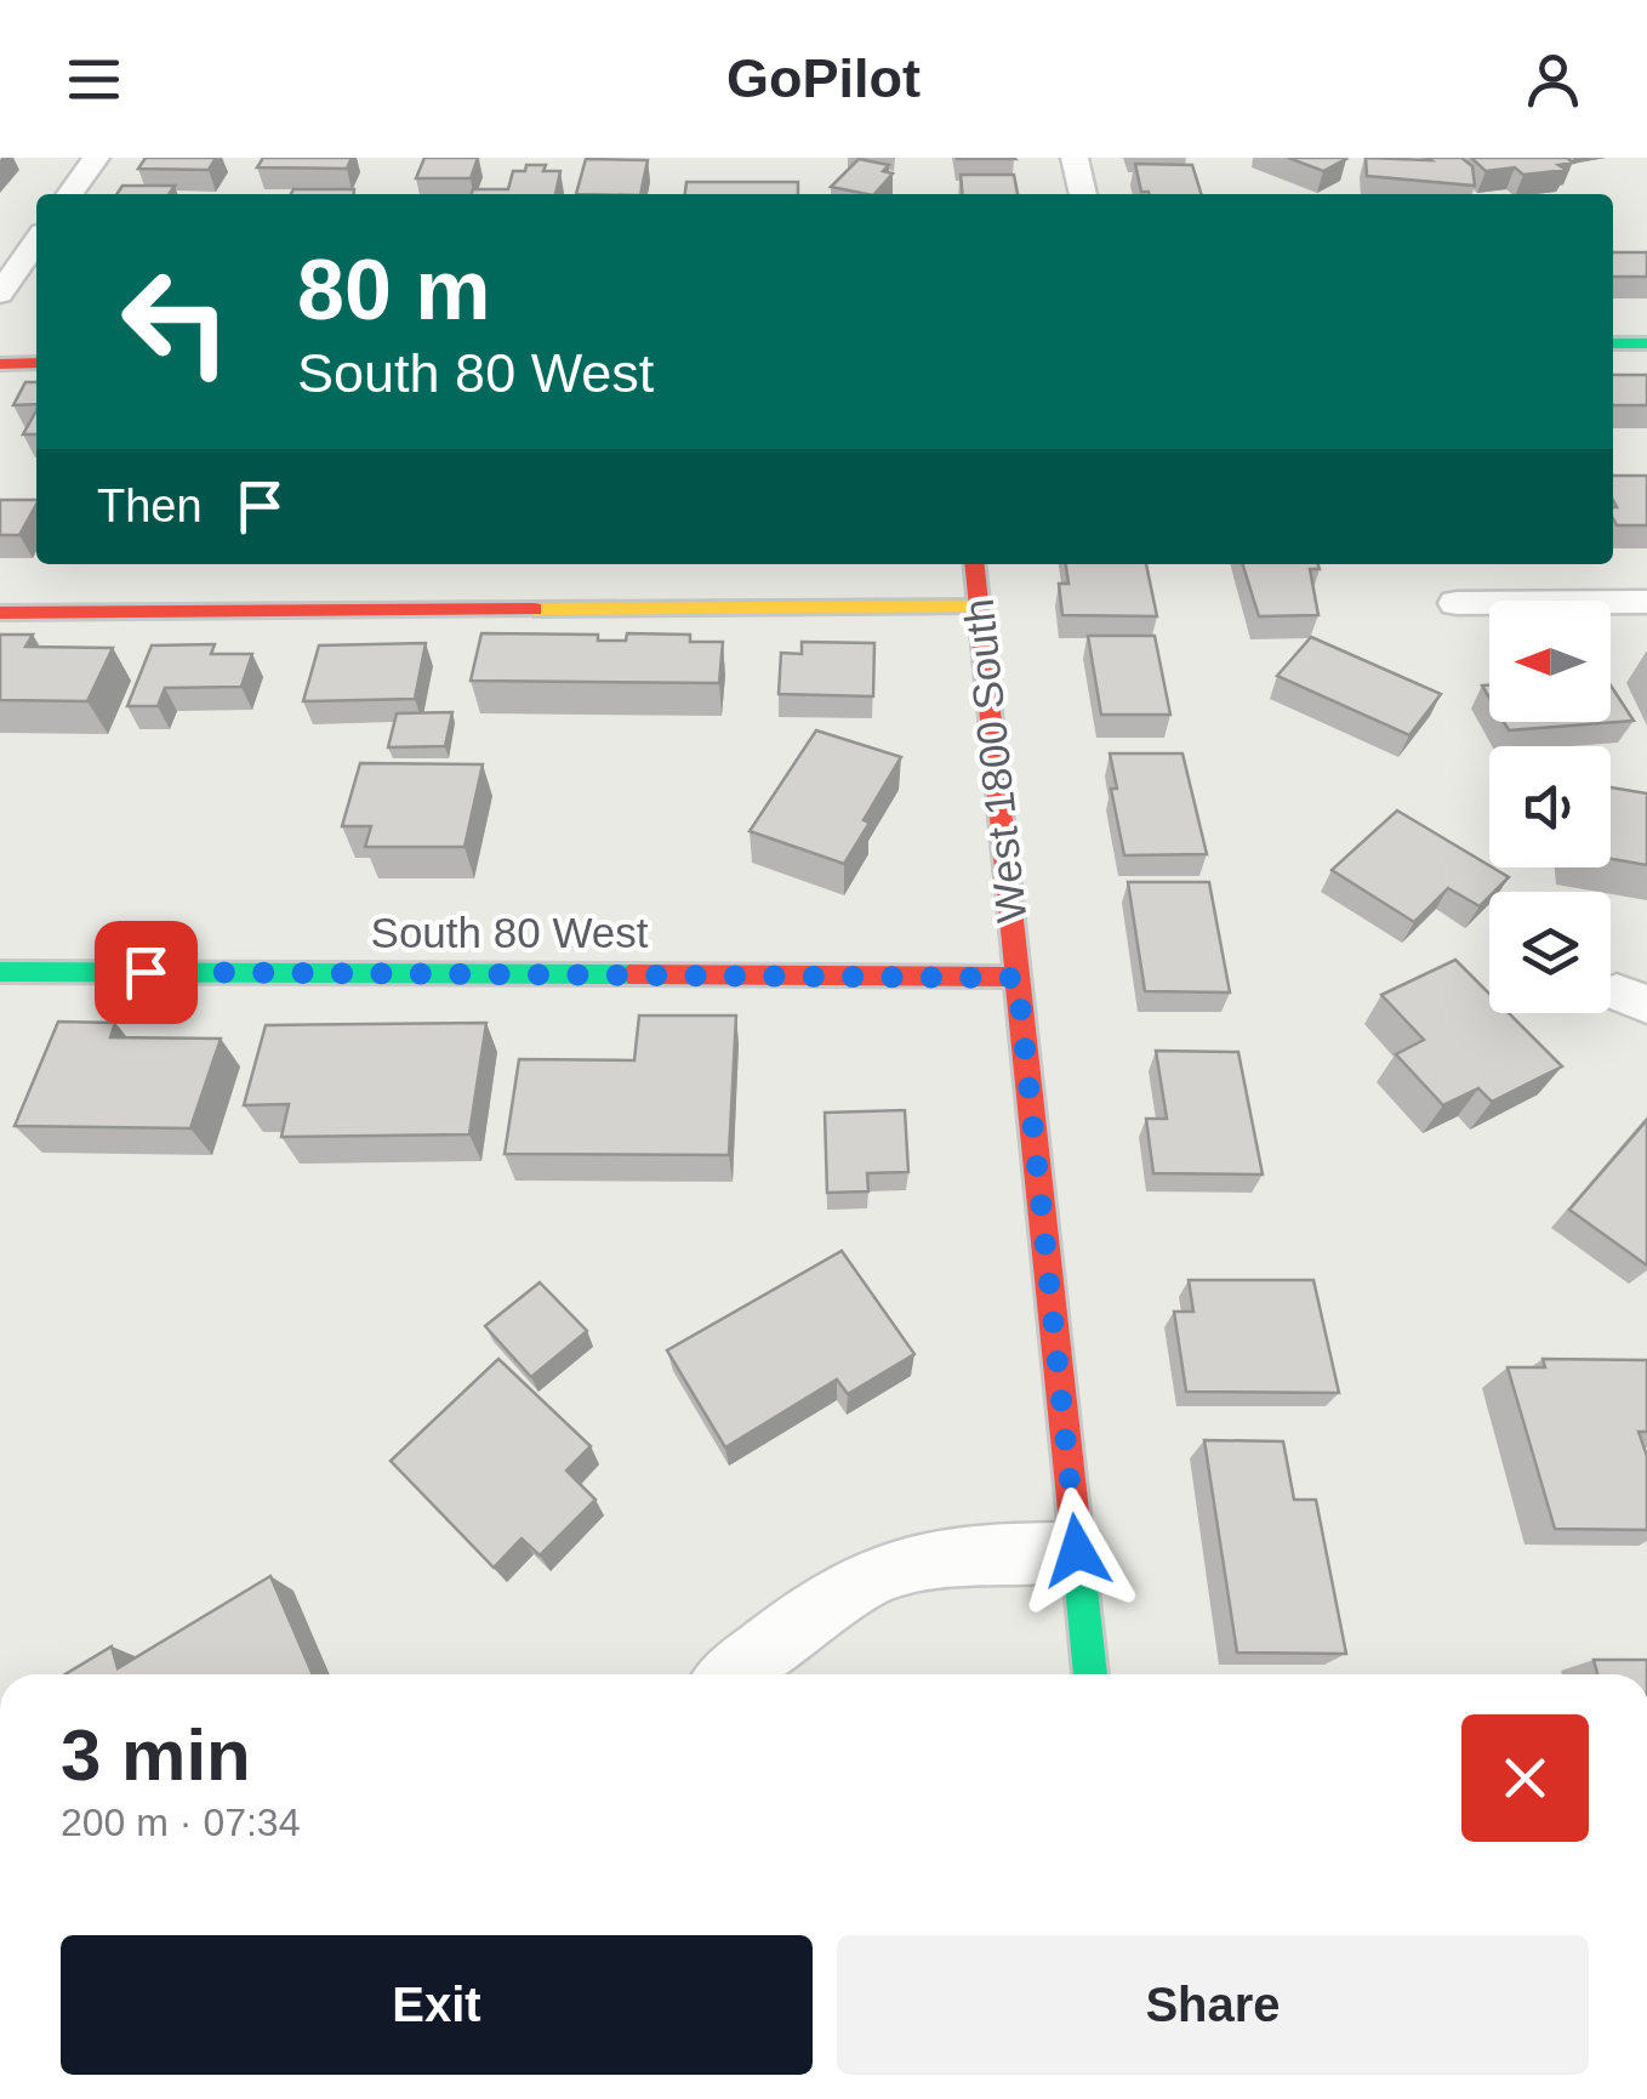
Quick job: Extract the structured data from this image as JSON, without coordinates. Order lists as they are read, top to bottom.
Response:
{
  "streets": {
    "street": ["West 1800 South", "South 80 West"]
  },
  "crossings": [
    ["West 1800 South", "South 80 West"]
  ],
  "north": "left",
  "page": {
    "header": "GoPilot",
    "turn": ["80 m", "South 80 West"],
    "then": "Then",
    "heading": ["3 min", "200 m · 07:34"],
    "buttons": ["Exit", "Share"]
  }
}
